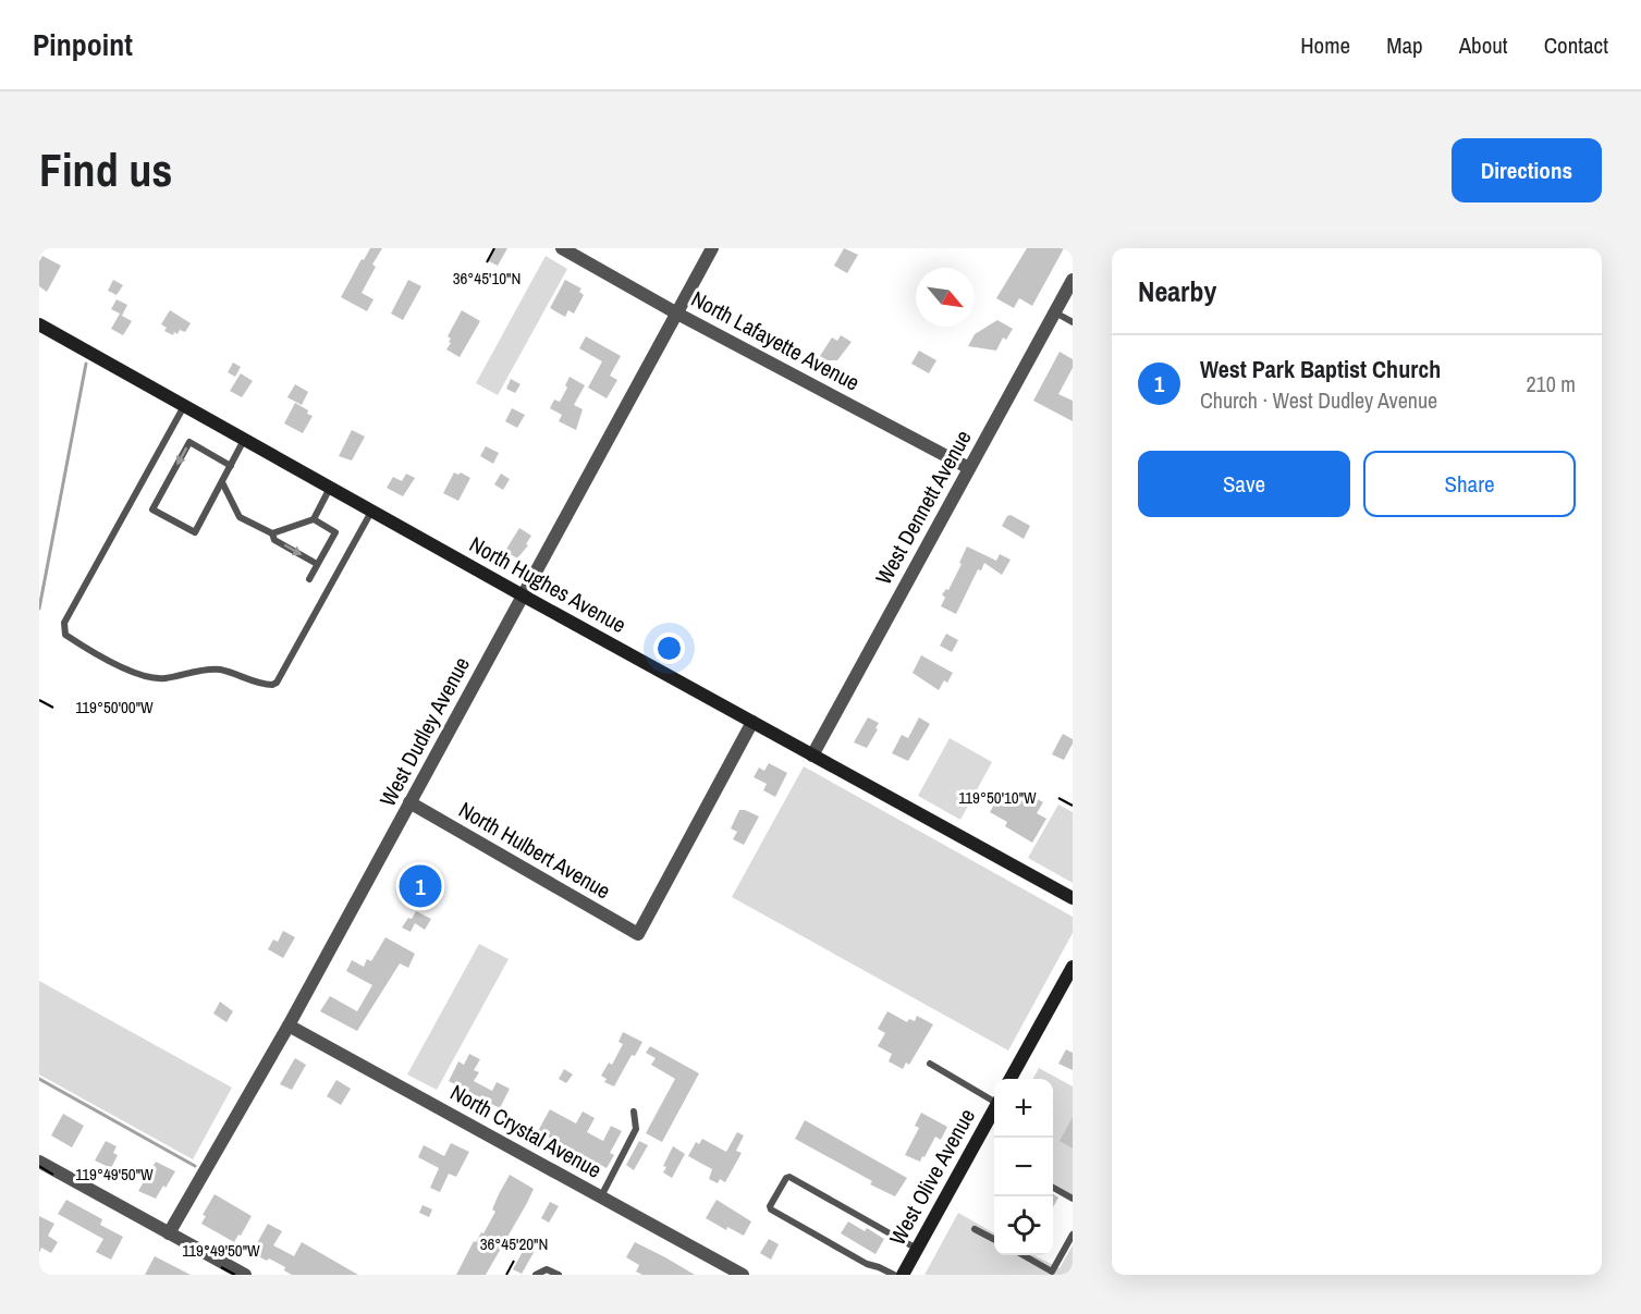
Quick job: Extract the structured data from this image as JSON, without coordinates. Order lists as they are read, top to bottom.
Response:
{
  "streets": {
    "street": [
      "North Lafayette Avenue",
      "West Dennett Avenue",
      "North Hughes Avenue",
      "West Dudley Avenue",
      "North Hulbert Avenue",
      "North Crystal Avenue",
      "West Olive Avenue"
    ]
  },
  "crossings": [
    ["North Lafayette Avenue", "West Dennett Avenue"],
    ["North Lafayette Avenue", "West Dudley Avenue"],
    ["West Dennett Avenue", "North Hughes Avenue"],
    ["North Hughes Avenue", "West Dudley Avenue"],
    ["North Hughes Avenue", "North Hulbert Avenue"],
    ["West Dudley Avenue", "North Hulbert Avenue"],
    ["West Dudley Avenue", "North Crystal Avenue"]
  ],
  "north": "bottom right",
  "page": {
    "header": "Pinpoint",
    "nav": [
      "Home",
      "Map",
      "About",
      "Contact"
    ],
    "buttons": [
      "Directions",
      ["Save", "Share"]
    ],
    "title": "Find us",
    "heading": "Nearby",
    "list": [
      {
        "mark": "1",
        "name": "West Park Baptist Church",
        "note": "Church · West Dudley Avenue",
        "value": "210 m"
      }
    ],
    "pins": "1",
    "map_buttons": ["+", "−"]
  },
  "coordinates": [
    "36°45'10\"N",
    "119°50'00\"W",
    "119°50'10\"W",
    "119°49'50\"W",
    "36°45'20\"N"
  ]
}
